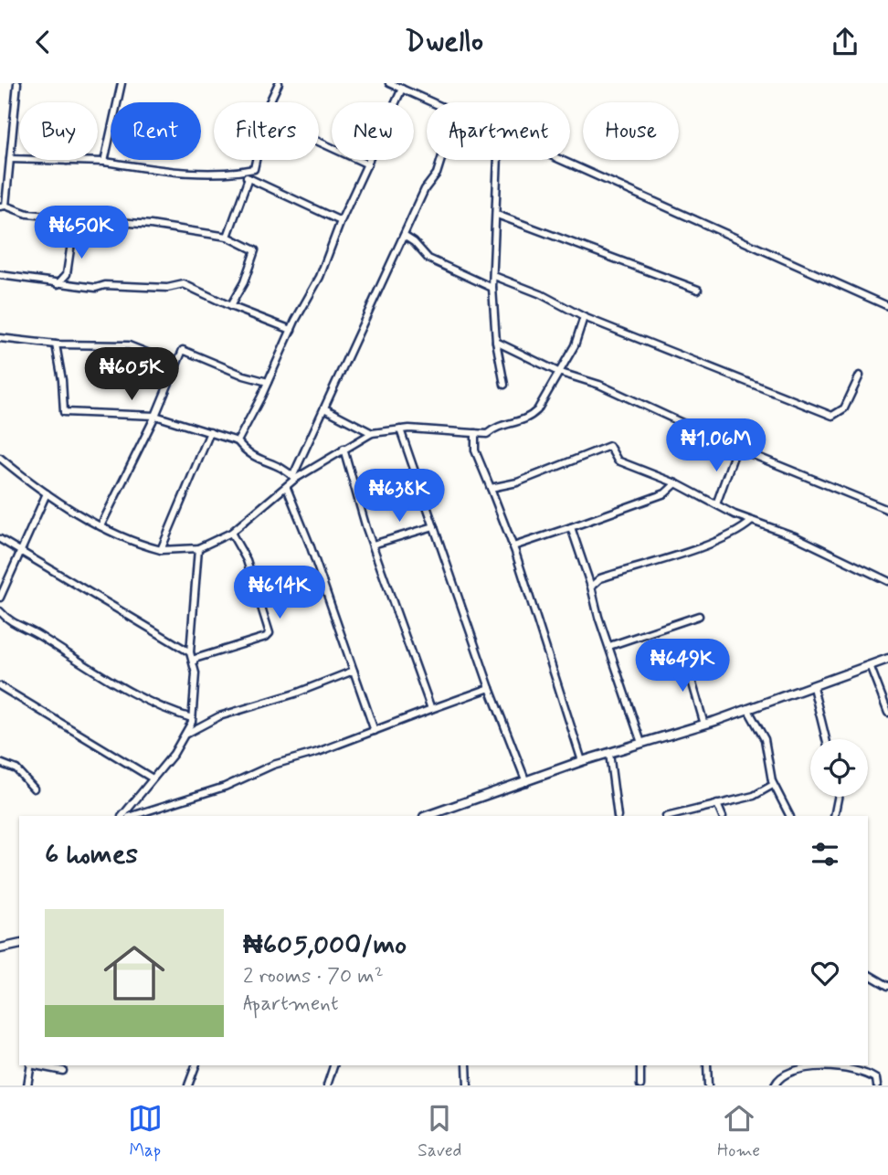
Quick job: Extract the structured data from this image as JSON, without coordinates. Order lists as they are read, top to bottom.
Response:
{
  "page": {
    "header": "Dwello",
    "chip": [
      "Buy",
      "Rent",
      "Filters",
      "New",
      "Apartment",
      "House"
    ],
    "price": [
      "₦650K",
      "₦605K",
      "₦1.06M",
      "₦638K",
      "₦614K",
      "₦649K"
    ],
    "heading": "6 homes",
    "list": [
      {
        "name": "₦605,000/mo",
        "note": "2 rooms · 70 m² · Apartment"
      }
    ],
    "tabs": ["Map", "Saved", "Home"]
  }
}
